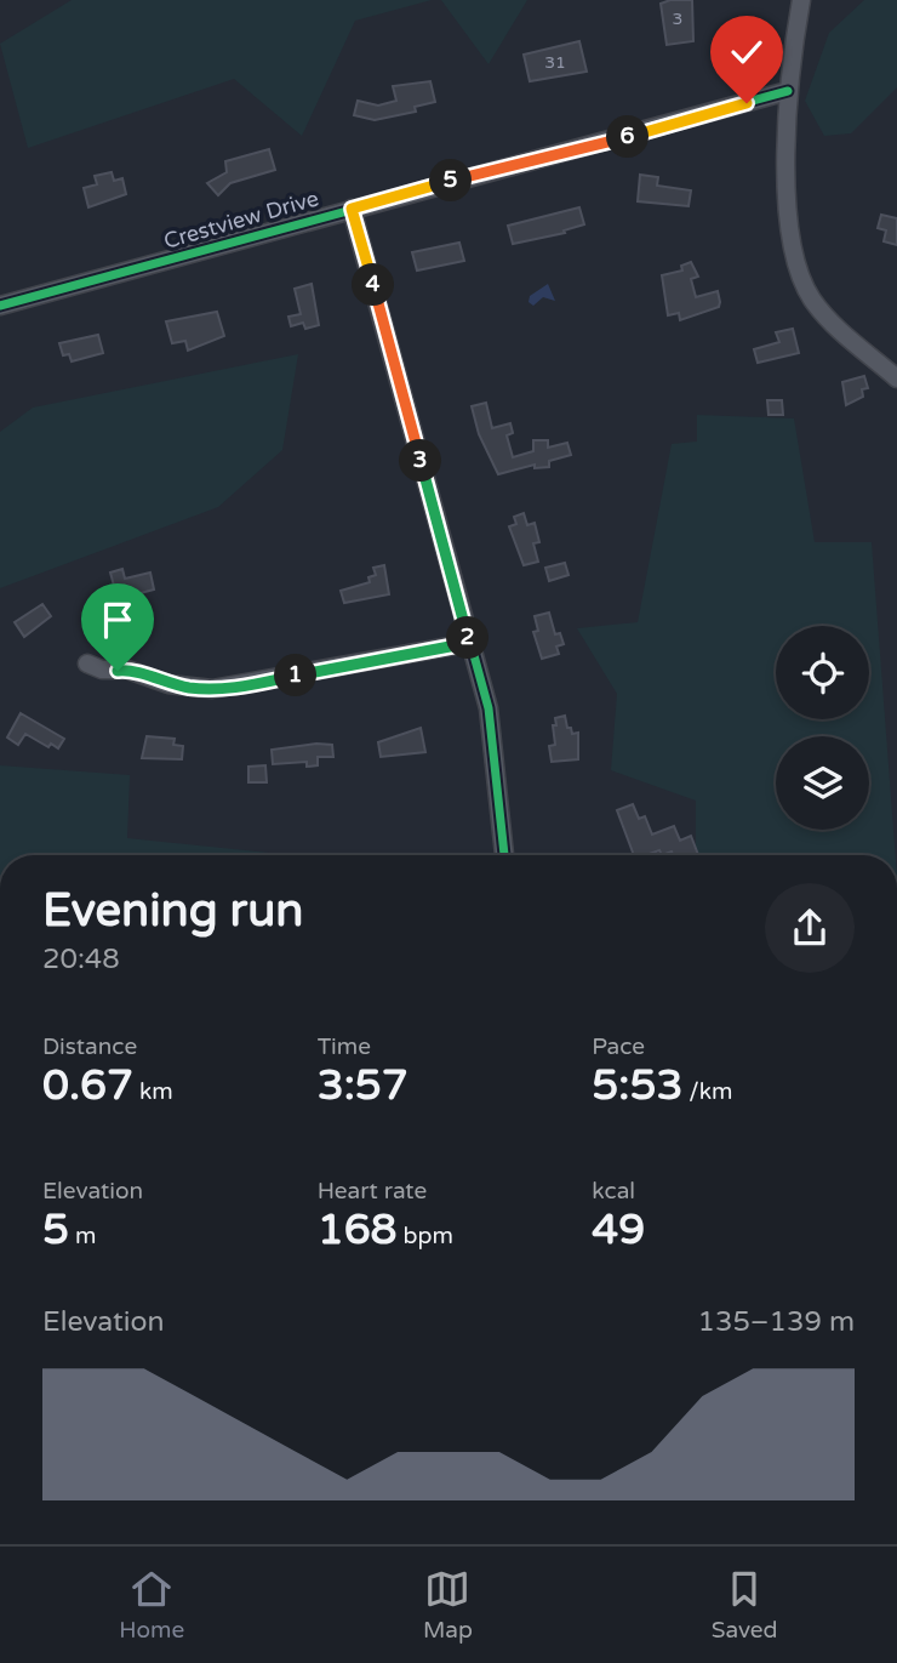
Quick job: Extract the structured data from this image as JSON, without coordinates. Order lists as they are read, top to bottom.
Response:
{
  "streets": {
    "street": ["Crestview Drive"]
  },
  "house_numbers": ["3", "31"],
  "page": {
    "pins": [
      "6",
      "5",
      "4",
      "3",
      "2",
      "1"
    ],
    "heading": ["Evening run", "20:48"],
    "stats": [
      ["Distance", "0.67 km"],
      ["Time", "3:57"],
      ["Pace", "5:53 /km"],
      ["Elevation", "5 m"],
      ["Heart rate", "168 bpm"],
      ["kcal", "49"]
    ],
    "chart": ["Elevation", "135–139 m"],
    "tabs": ["Home", "Map", "Saved"]
  }
}
